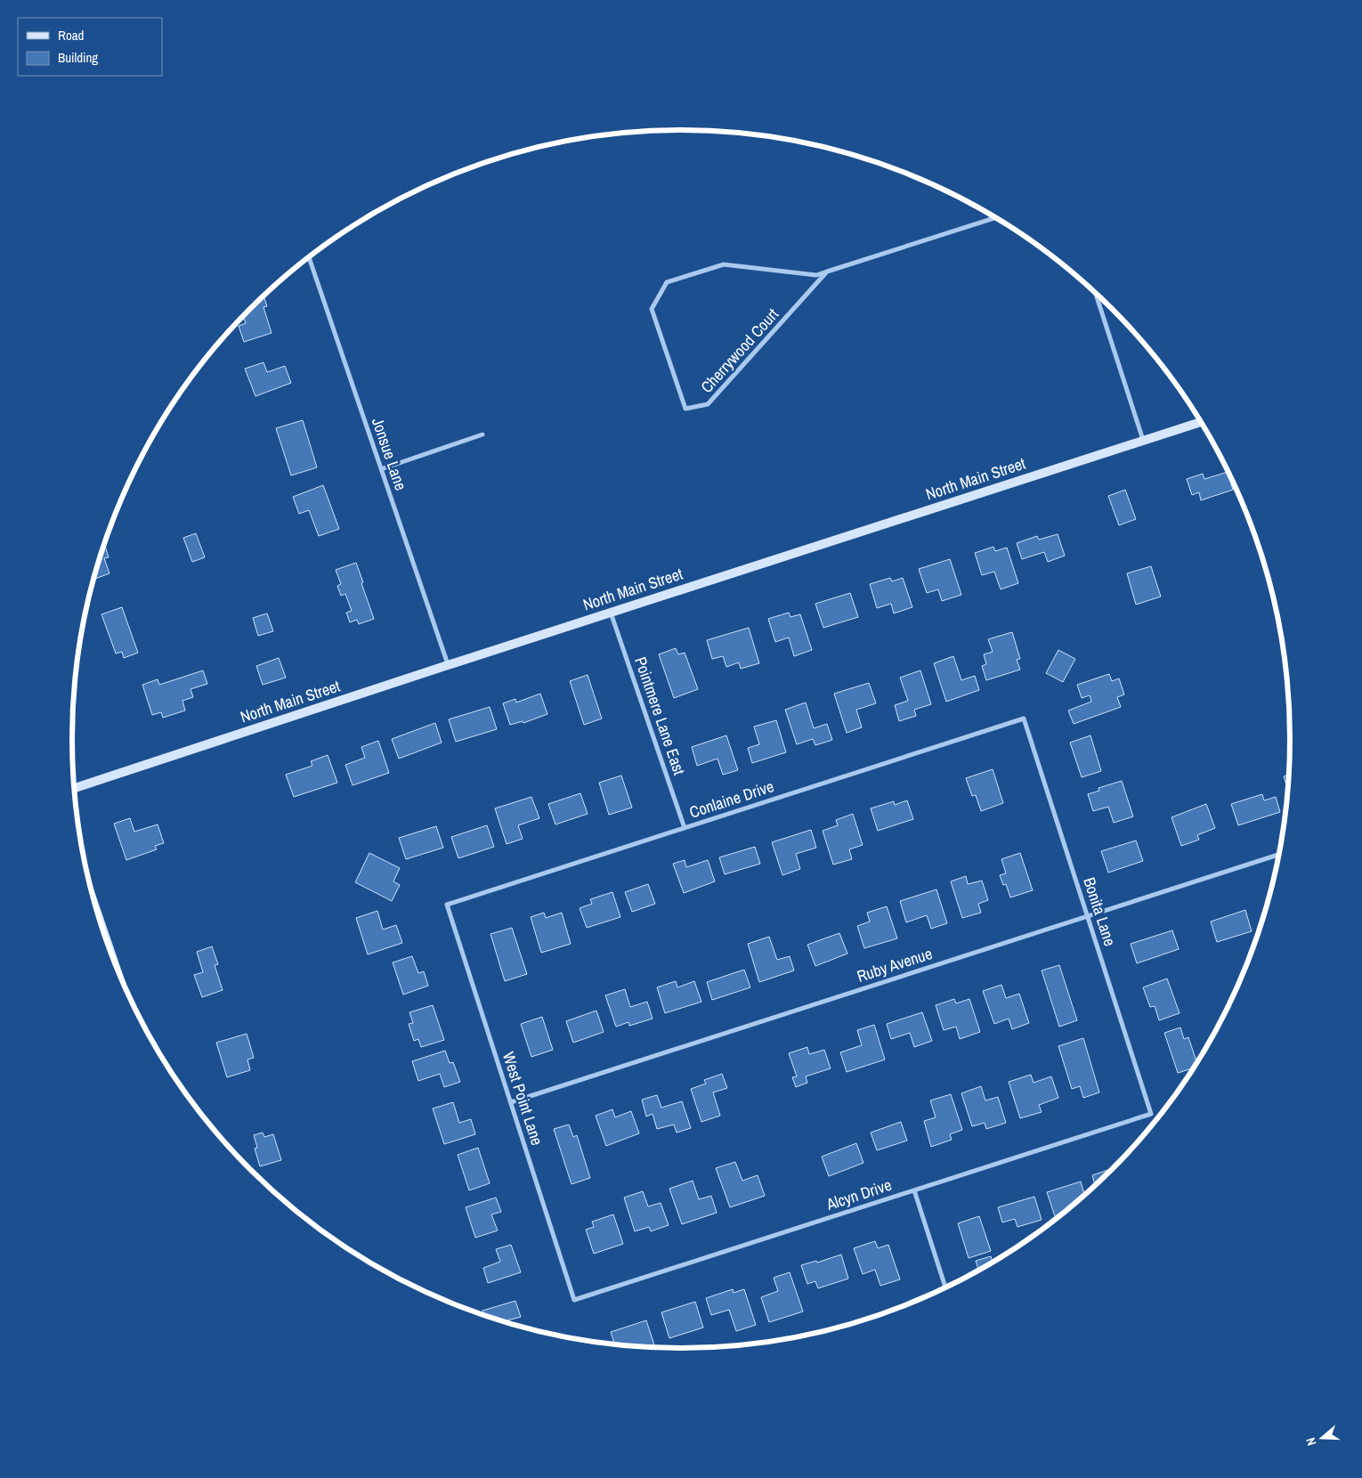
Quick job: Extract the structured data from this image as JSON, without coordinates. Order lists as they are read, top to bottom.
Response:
{
  "streets": {
    "main road": ["North Main Street"],
    "street": [
      "Cherrywood Court",
      "Jonsue Lane",
      "Pointmere Lane East",
      "Conlaine Drive",
      "Bonita Lane",
      "Ruby Avenue",
      "West Point Lane",
      "Alcyn Drive"
    ]
  },
  "crossings": [
    ["Jonsue Lane", "North Main Street"],
    ["North Main Street", "Pointmere Lane East"],
    ["Pointmere Lane East", "Conlaine Drive"],
    ["Conlaine Drive", "Bonita Lane"],
    ["Conlaine Drive", "West Point Lane"],
    ["Bonita Lane", "Ruby Avenue"],
    ["Bonita Lane", "Alcyn Drive"],
    ["Ruby Avenue", "West Point Lane"],
    ["West Point Lane", "Alcyn Drive"]
  ],
  "legend": ["Road", "Building"],
  "north": "left"
}
